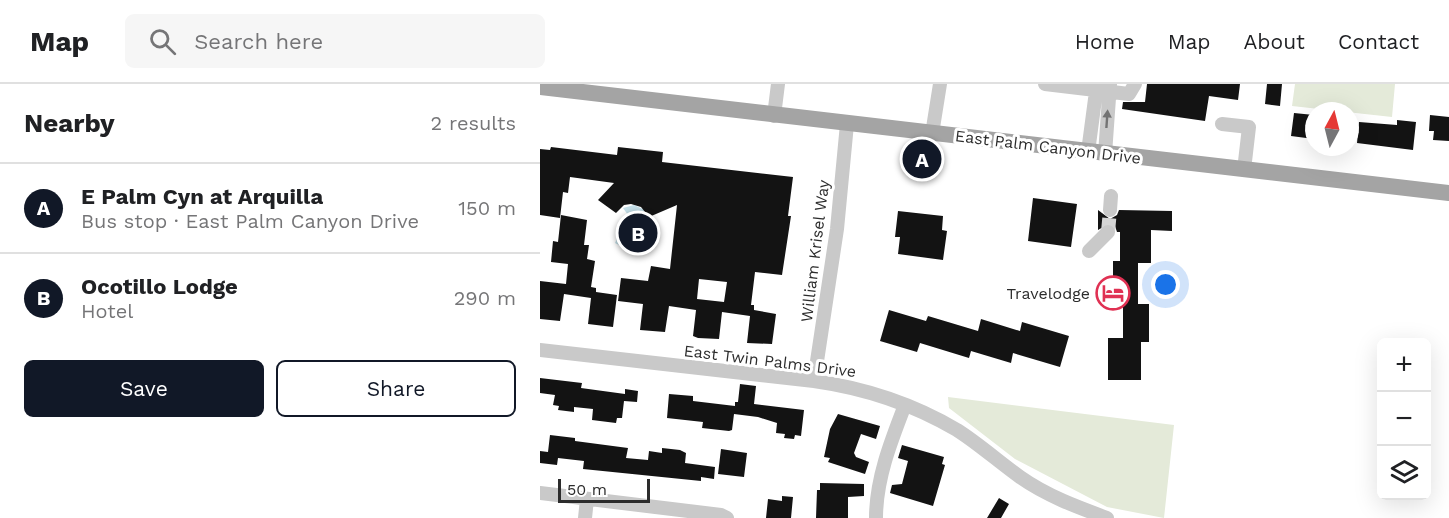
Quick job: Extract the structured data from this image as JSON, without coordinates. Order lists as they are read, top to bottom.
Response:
{
  "streets": {
    "main road": ["East Palm Canyon Drive"],
    "street": ["William Krisel Way", "East Twin Palms Drive"]
  },
  "crossings": [
    ["East Palm Canyon Drive", "William Krisel Way"],
    ["William Krisel Way", "East Twin Palms Drive"]
  ],
  "places": {
    "hotel": ["Travelodge"]
  },
  "scale_bar": "50 m",
  "north": "top",
  "page": {
    "header": "Map",
    "search": "Search here",
    "nav": [
      "Home",
      "Map",
      "About",
      "Contact"
    ],
    "heading": ["Nearby", "2 results"],
    "pins": ["A", "B"],
    "list": [
      {
        "mark": "A",
        "name": "E Palm Cyn at Arquilla",
        "note": "Bus stop · East Palm Canyon Drive",
        "value": "150 m"
      },
      {
        "mark": "B",
        "name": "Ocotillo Lodge",
        "note": "Hotel",
        "value": "290 m"
      }
    ],
    "map_buttons": ["+", "−"],
    "buttons": ["Save", "Share"],
    "scale": "50 m"
  }
}
